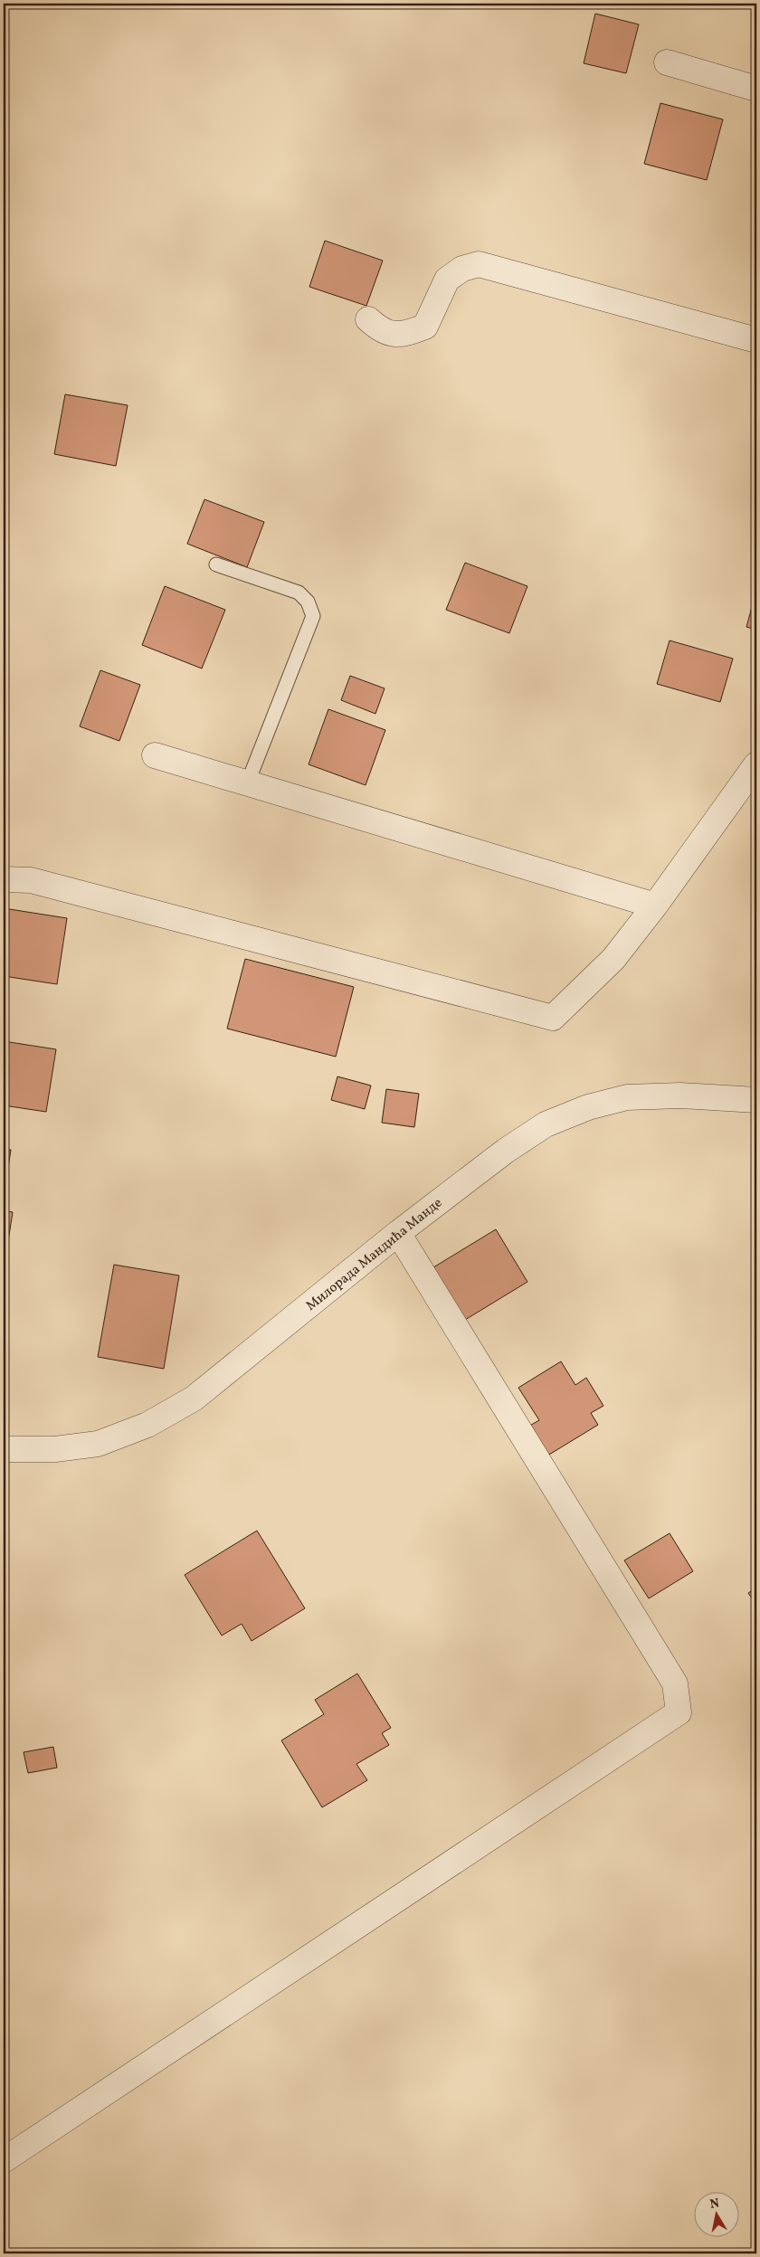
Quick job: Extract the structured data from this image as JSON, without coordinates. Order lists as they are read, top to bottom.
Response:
{
  "streets": {
    "street": ["Милорада Мандића Манде"]
  },
  "north": "top"
}
